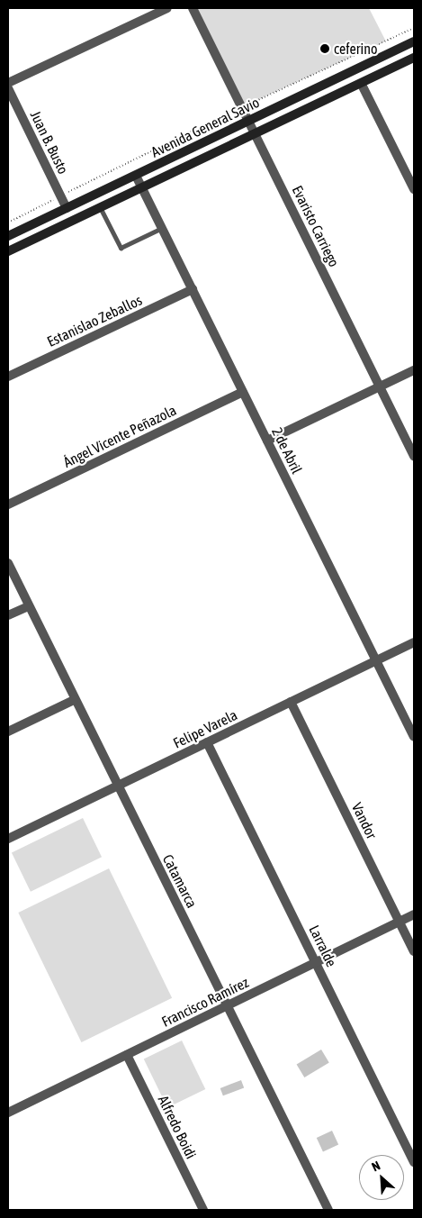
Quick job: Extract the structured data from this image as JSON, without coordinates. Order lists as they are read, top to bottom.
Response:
{
  "streets": {
    "main road": ["Avenida General Savio"],
    "street": [
      "Juan B. Busto",
      "Evaristo Carriego",
      "Estanislao Zeballos",
      "Ángel Vicente Peñazola",
      "2 de Abril",
      "Felipe Varela",
      "Vandor",
      "Catamarca",
      "Larralde",
      "Francisco Ramírez",
      "Alfredo Boidi"
    ]
  },
  "crossings": [
    ["Avenida General Savio", "Juan B. Busto"],
    ["Avenida General Savio", "Evaristo Carriego"],
    ["Avenida General Savio", "2 de Abril"],
    ["Estanislao Zeballos", "2 de Abril"],
    ["Ángel Vicente Peñazola", "2 de Abril"],
    ["2 de Abril", "Felipe Varela"],
    ["Felipe Varela", "Vandor"],
    ["Felipe Varela", "Catamarca"],
    ["Felipe Varela", "Larralde"],
    ["Vandor", "Francisco Ramírez"],
    ["Catamarca", "Francisco Ramírez"],
    ["Larralde", "Francisco Ramírez"],
    ["Francisco Ramírez", "Alfredo Boidi"]
  ],
  "places": ["ceferino"],
  "north": "top left"
}
